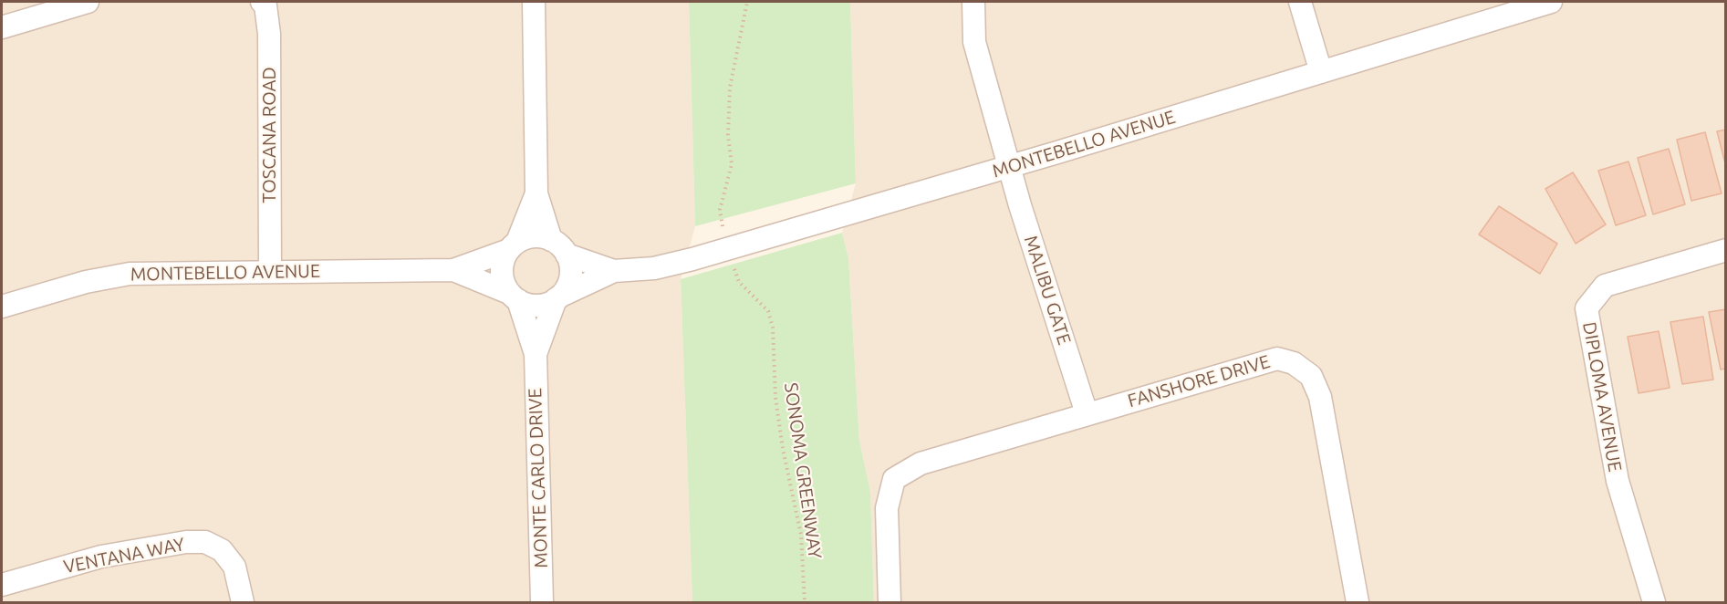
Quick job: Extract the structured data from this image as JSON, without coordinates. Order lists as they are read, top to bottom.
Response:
{
  "streets": {
    "street": [
      "TOSCANA ROAD",
      "MONTEBELLO AVENUE",
      "MALIBU GATE",
      "FANSHORE DRIVE",
      "DIPLOMA AVENUE",
      "MONTE CARLO DRIVE",
      "VENTANA WAY"
    ],
    "path": ["SONOMA GREENWAY"]
  },
  "crossings": [
    ["TOSCANA ROAD", "MONTEBELLO AVENUE"],
    ["MONTEBELLO AVENUE", "MALIBU GATE"],
    ["MONTEBELLO AVENUE", "SONOMA GREENWAY"],
    ["MONTEBELLO AVENUE", "MONTE CARLO DRIVE"],
    ["MALIBU GATE", "FANSHORE DRIVE"]
  ]
}
